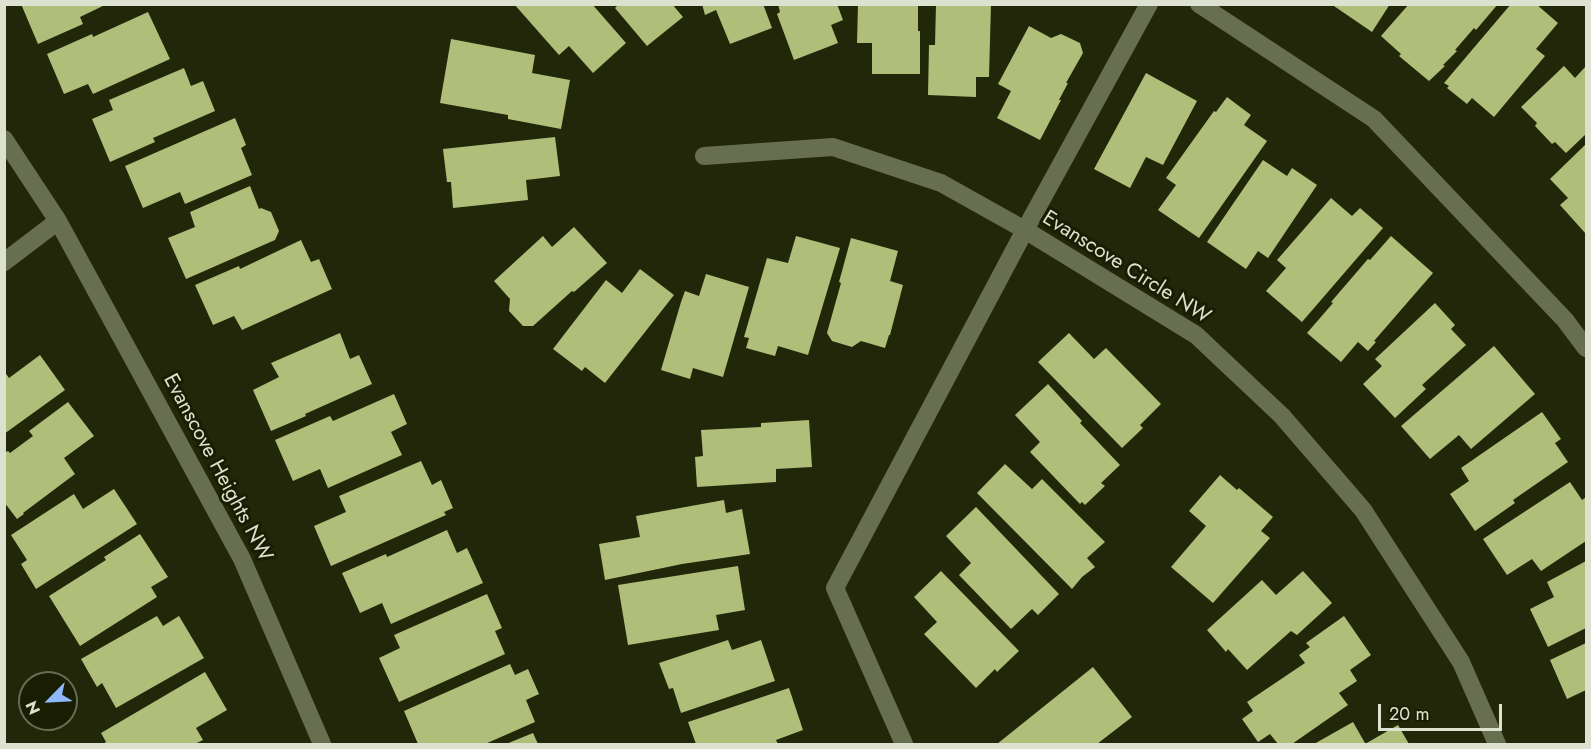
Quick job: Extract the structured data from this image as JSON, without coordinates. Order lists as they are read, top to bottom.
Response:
{
  "streets": {
    "street": ["Evanscove Circle NW", "Evanscove Heights NW"]
  },
  "scale_bar": "20 m",
  "north": "bottom left"
}
